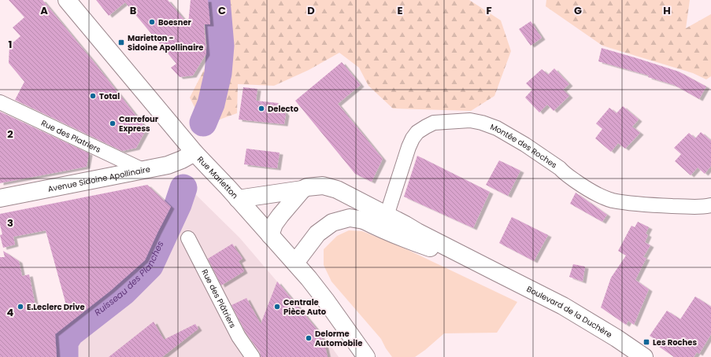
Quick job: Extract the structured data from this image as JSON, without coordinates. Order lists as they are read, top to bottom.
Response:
{
  "streets": {
    "street": [
      "Rue des Platriers",
      "Montée des Roches",
      "Rue Marietton",
      "Avenue Sidoine Apollinaire",
      "Rue des Plâtriers",
      "Boulevard de la Duchère"
    ]
  },
  "crossings": [
    ["Rue des Platriers", "Avenue Sidoine Apollinaire"],
    ["Montée des Roches", "Boulevard de la Duchère"],
    ["Rue Marietton", "Avenue Sidoine Apollinaire"],
    ["Rue Marietton", "Boulevard de la Duchère"]
  ],
  "water": ["Ruisseau des Planches"],
  "places": {
    "other": [
      "Boesner",
      "Total",
      "Delecto",
      "Carrefour Express",
      "E.Leclerc Drive",
      "Centrale Pièce Auto",
      "Delorme Automobile"
    ],
    "transit": ["Marietton - Sidoine Apollinaire", "Les Roches"]
  },
  "grid": {
    "columns": [
      "A",
      "B",
      "C",
      "D",
      "E",
      "F",
      "G",
      "H"
    ],
    "rows": [
      "1",
      "2",
      "3",
      "4"
    ]
  }
}
